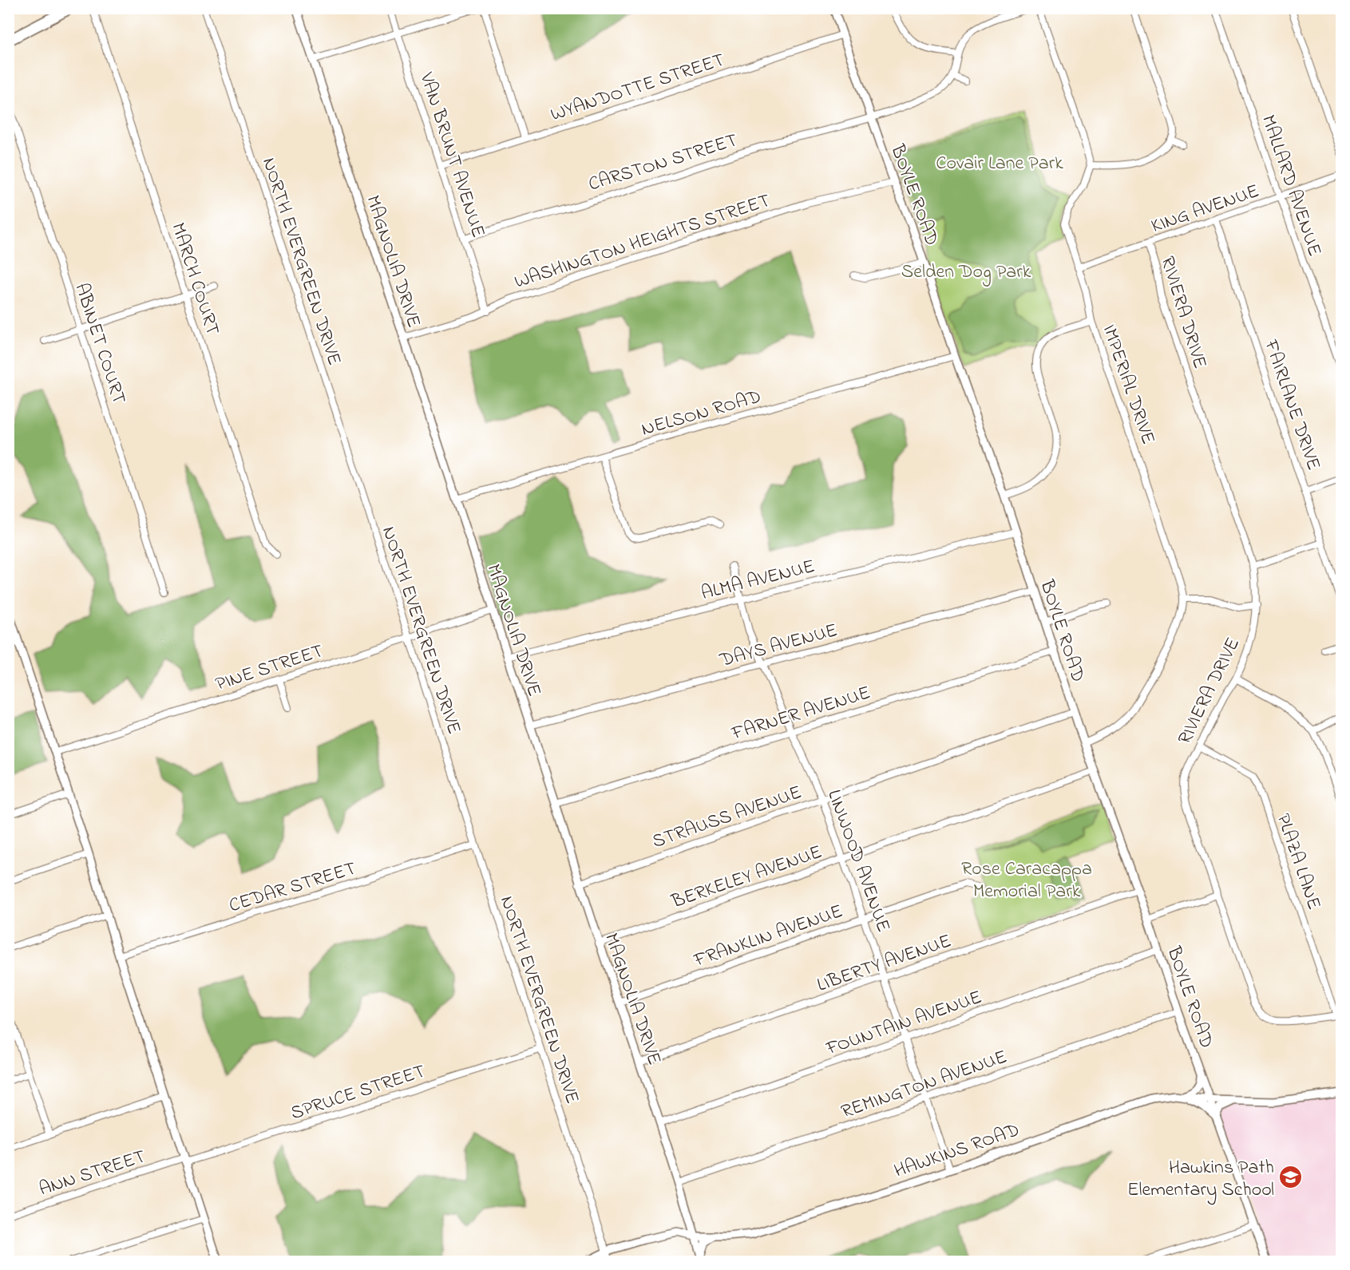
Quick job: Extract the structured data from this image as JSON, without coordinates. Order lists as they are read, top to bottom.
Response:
{
  "streets": {
    "street": [
      "WYANDOTTE STREET",
      "VAN BRUNT AVENUE",
      "CARSTON STREET",
      "MALLARD AVENUE",
      "BOYLE ROAD",
      "KING AVENUE",
      "WASHINGTON HEIGHTS STREET",
      "NORTH EVERGREEN DRIVE",
      "MAGNOLIA DRIVE",
      "MARCH COURT",
      "RIVIERA DRIVE",
      "ABINET COURT",
      "IMPERIAL DRIVE",
      "FAIRLANE DRIVE",
      "NELSON ROAD",
      "ALMA AVENUE",
      "DAYS AVENUE",
      "PINE STREET",
      "FARNER AVENUE",
      "STRAUSS AVENUE",
      "LINWOOD AVENUE",
      "PLAZA LANE",
      "BERKELEY AVENUE",
      "CEDAR STREET",
      "FRANKLIN AVENUE",
      "LIBERTY AVENUE",
      "FOUNTAIN AVENUE",
      "REMINGTON AVENUE",
      "SPRUCE STREET",
      "HAWKINS ROAD",
      "ANN STREET"
    ]
  },
  "crossings": [
    ["WYANDOTTE STREET", "VAN BRUNT AVENUE"],
    ["WYANDOTTE STREET", "BOYLE ROAD"],
    ["VAN BRUNT AVENUE", "CARSTON STREET"],
    ["VAN BRUNT AVENUE", "WASHINGTON HEIGHTS STREET"],
    ["CARSTON STREET", "BOYLE ROAD"],
    ["MALLARD AVENUE", "KING AVENUE"],
    ["BOYLE ROAD", "WASHINGTON HEIGHTS STREET"],
    ["BOYLE ROAD", "IMPERIAL DRIVE"],
    ["BOYLE ROAD", "NELSON ROAD"],
    ["BOYLE ROAD", "ALMA AVENUE"],
    ["BOYLE ROAD", "DAYS AVENUE"],
    ["BOYLE ROAD", "FARNER AVENUE"],
    ["BOYLE ROAD", "STRAUSS AVENUE"],
    ["BOYLE ROAD", "BERKELEY AVENUE"],
    ["BOYLE ROAD", "LIBERTY AVENUE"],
    ["BOYLE ROAD", "FOUNTAIN AVENUE"],
    ["BOYLE ROAD", "REMINGTON AVENUE"],
    ["BOYLE ROAD", "HAWKINS ROAD"],
    ["KING AVENUE", "RIVIERA DRIVE"],
    ["KING AVENUE", "IMPERIAL DRIVE"],
    ["KING AVENUE", "FAIRLANE DRIVE"],
    ["WASHINGTON HEIGHTS STREET", "MAGNOLIA DRIVE"],
    ["NORTH EVERGREEN DRIVE", "PINE STREET"],
    ["NORTH EVERGREEN DRIVE", "CEDAR STREET"],
    ["NORTH EVERGREEN DRIVE", "SPRUCE STREET"],
    ["NORTH EVERGREEN DRIVE", "HAWKINS ROAD"],
    ["MAGNOLIA DRIVE", "NELSON ROAD"],
    ["MAGNOLIA DRIVE", "ALMA AVENUE"],
    ["MAGNOLIA DRIVE", "DAYS AVENUE"],
    ["MAGNOLIA DRIVE", "PINE STREET"],
    ["MAGNOLIA DRIVE", "FARNER AVENUE"],
    ["MAGNOLIA DRIVE", "STRAUSS AVENUE"],
    ["MAGNOLIA DRIVE", "BERKELEY AVENUE"],
    ["MAGNOLIA DRIVE", "FRANKLIN AVENUE"],
    ["MAGNOLIA DRIVE", "LIBERTY AVENUE"],
    ["MAGNOLIA DRIVE", "FOUNTAIN AVENUE"],
    ["MAGNOLIA DRIVE", "REMINGTON AVENUE"],
    ["MAGNOLIA DRIVE", "HAWKINS ROAD"],
    ["RIVIERA DRIVE", "PLAZA LANE"],
    ["ALMA AVENUE", "LINWOOD AVENUE"],
    ["DAYS AVENUE", "LINWOOD AVENUE"],
    ["FARNER AVENUE", "LINWOOD AVENUE"],
    ["STRAUSS AVENUE", "LINWOOD AVENUE"],
    ["LINWOOD AVENUE", "BERKELEY AVENUE"],
    ["LINWOOD AVENUE", "FRANKLIN AVENUE"],
    ["LINWOOD AVENUE", "LIBERTY AVENUE"],
    ["LINWOOD AVENUE", "FOUNTAIN AVENUE"],
    ["LINWOOD AVENUE", "REMINGTON AVENUE"],
    ["LINWOOD AVENUE", "HAWKINS ROAD"],
    ["SPRUCE STREET", "ANN STREET"]
  ],
  "parks": ["Covair Lane Park", "Selden Dog Park", "Rose Caracappa Memorial Park"],
  "places": {
    "school or university": ["Hawkins Path Elementary School"]
  }
}
